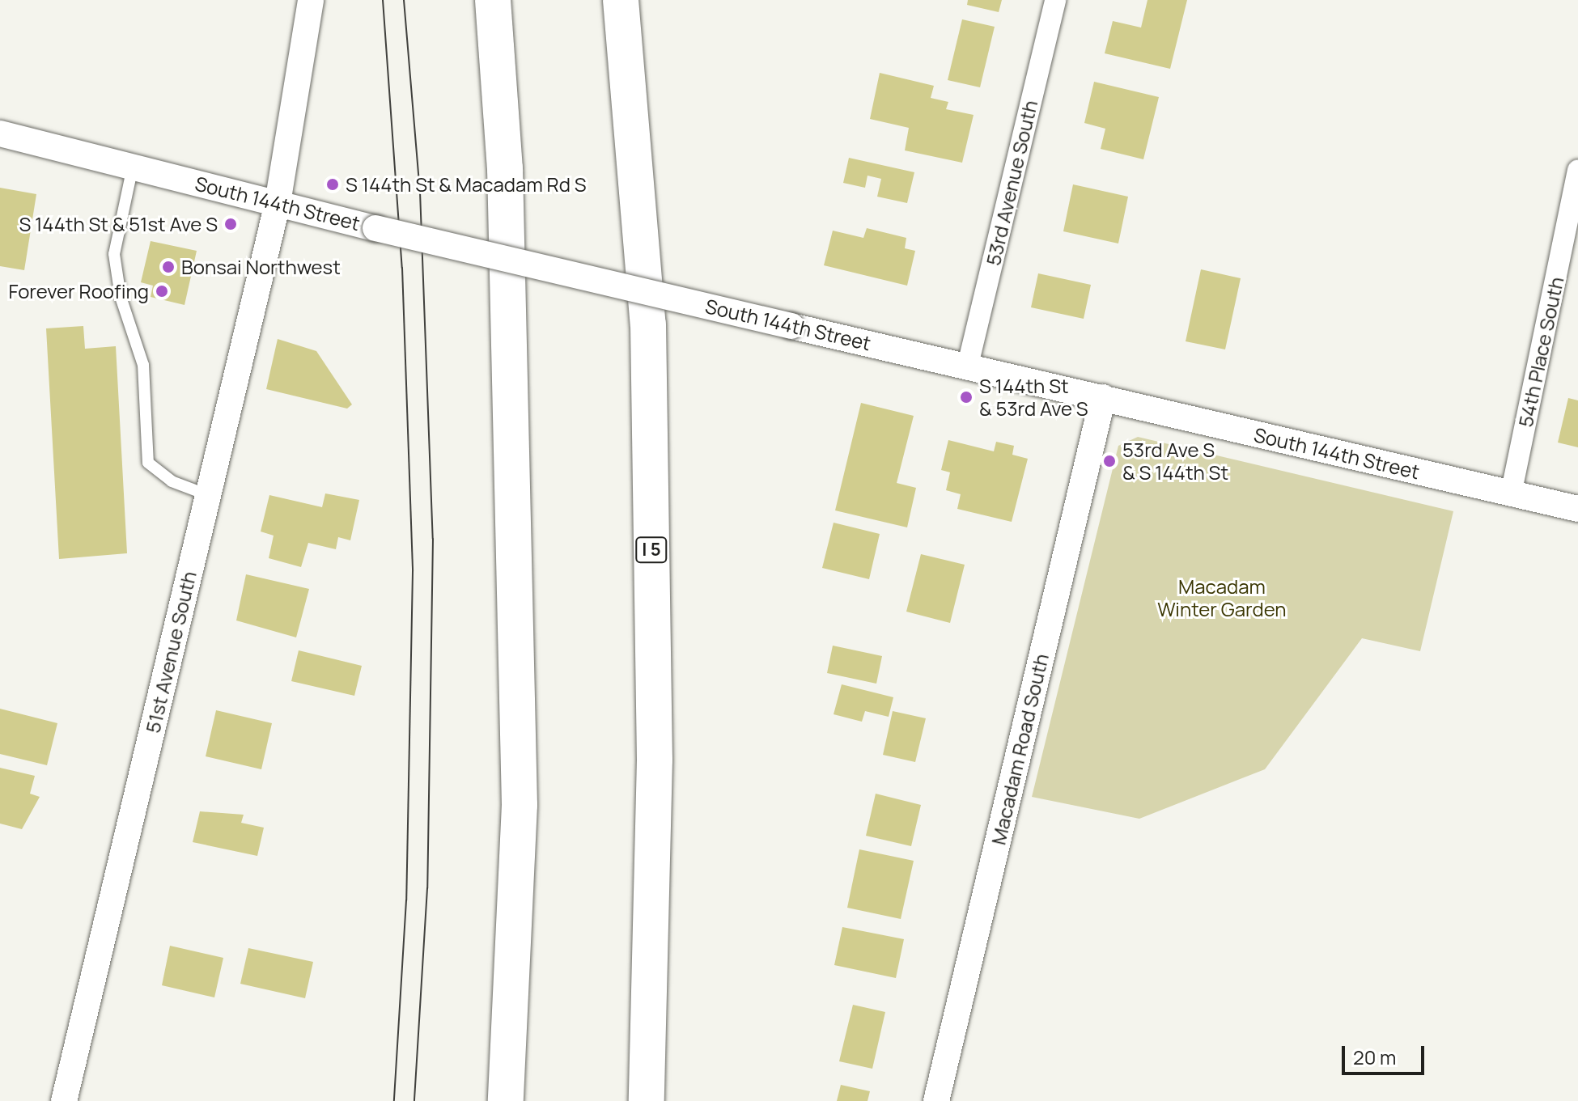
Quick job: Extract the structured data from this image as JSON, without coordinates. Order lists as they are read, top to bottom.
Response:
{
  "streets": {
    "highway": ["I 5"],
    "street": [
      "53rd Avenue South",
      "South 144th Street",
      "54th Place South",
      "51st Avenue South",
      "Macadam Road South"
    ]
  },
  "crossings": [
    ["53rd Avenue South", "South 144th Street"],
    ["South 144th Street", "54th Place South"],
    ["South 144th Street", "51st Avenue South"],
    ["South 144th Street", "Macadam Road South"]
  ],
  "parks": ["Macadam Winter Garden"],
  "places": [
    "S 144th St & Macadam Rd S",
    "S 144th St & 51st Ave S",
    "Bonsai Northwest",
    "Forever Roofing",
    "S 144th St & 53rd Ave S",
    "53rd Ave S & S 144th St"
  ],
  "scale_bar": "20 m"
}
